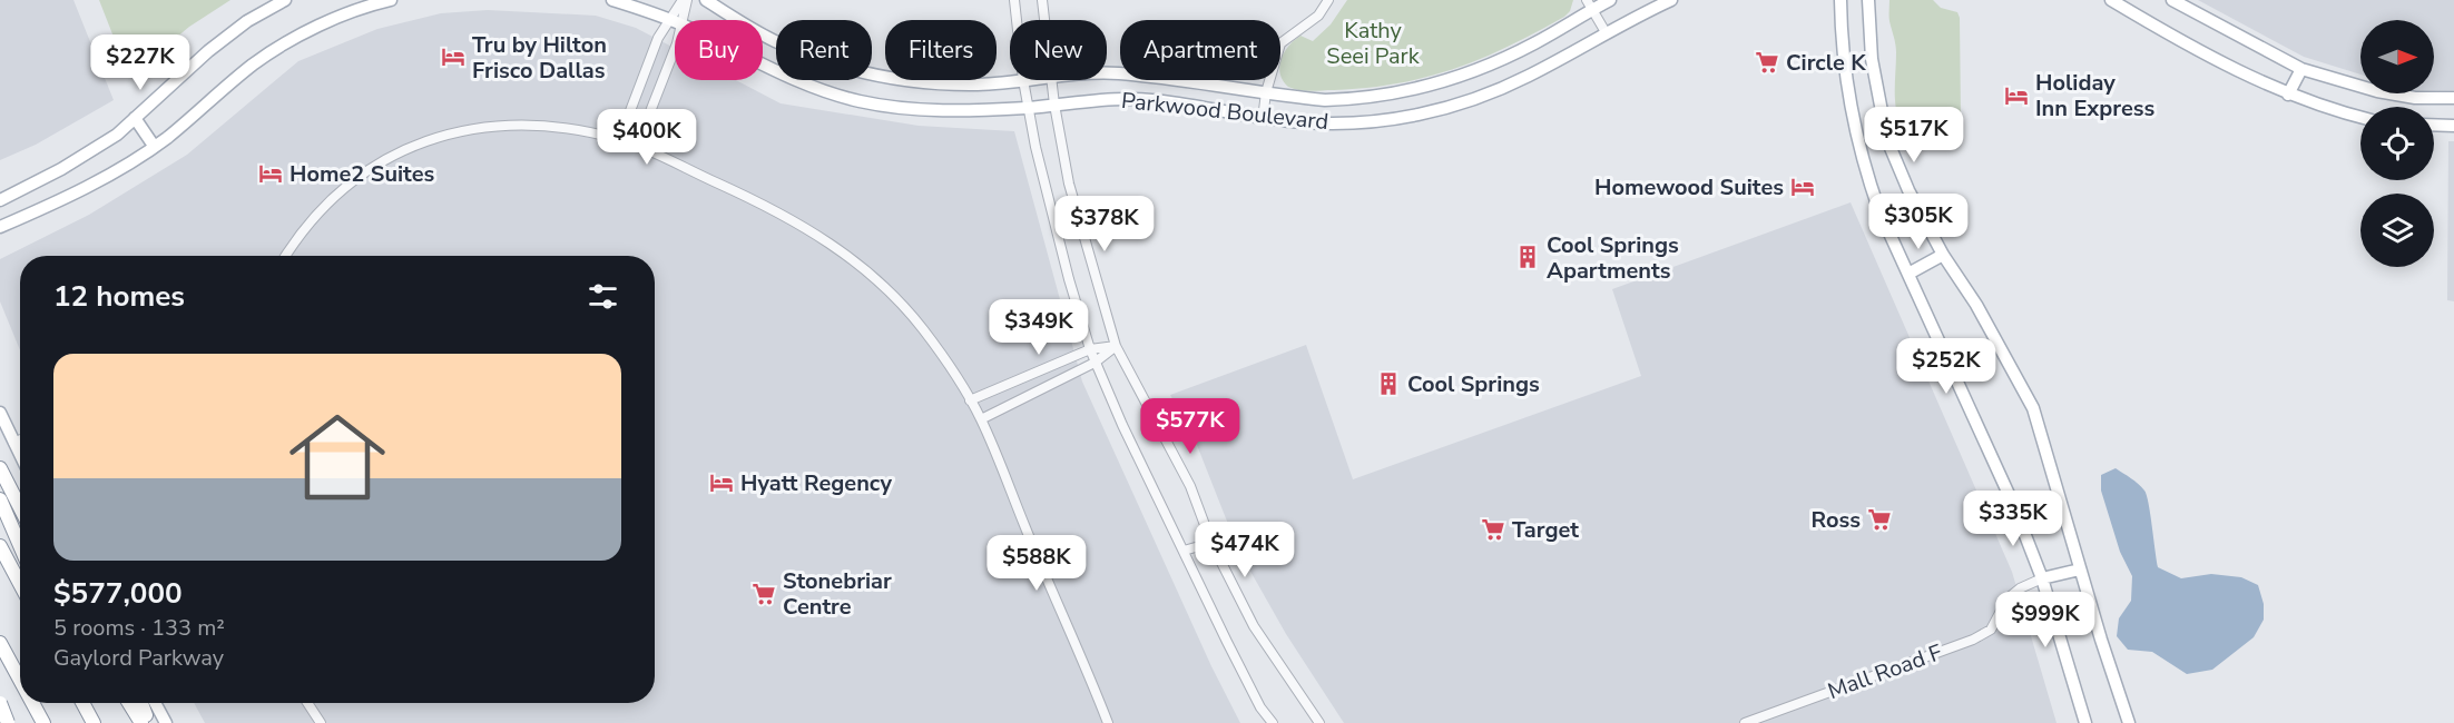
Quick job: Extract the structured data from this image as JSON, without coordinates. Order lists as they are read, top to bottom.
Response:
{
  "streets": {
    "main road": ["Parkwood Boulevard"],
    "street": ["Mall Road F"]
  },
  "parks": ["Kathy Seei Park"],
  "places": {
    "hotel": [
      "Tru by Hilton Frisco Dallas",
      "Holiday Inn Express",
      "Home2 Suites",
      "Homewood Suites",
      "Hyatt Regency"
    ],
    "supermarket": [
      "Circle K",
      "Ross",
      "Target",
      "Stonebriar Centre"
    ],
    "building": ["Cool Springs Apartments", "Cool Springs"]
  },
  "north": "right",
  "page": {
    "chip": [
      "Buy",
      "Rent",
      "Filters",
      "New",
      "Apartment"
    ],
    "price": [
      "$227K",
      "$517K",
      "$400K",
      "$305K",
      "$378K",
      "$349K",
      "$252K",
      "$577K",
      "$335K",
      "$474K",
      "$588K",
      "$999K"
    ],
    "heading": "12 homes",
    "list": [
      {
        "name": "$577,000",
        "note": "5 rooms · 133 m² · Gaylord Parkway"
      }
    ]
  }
}
